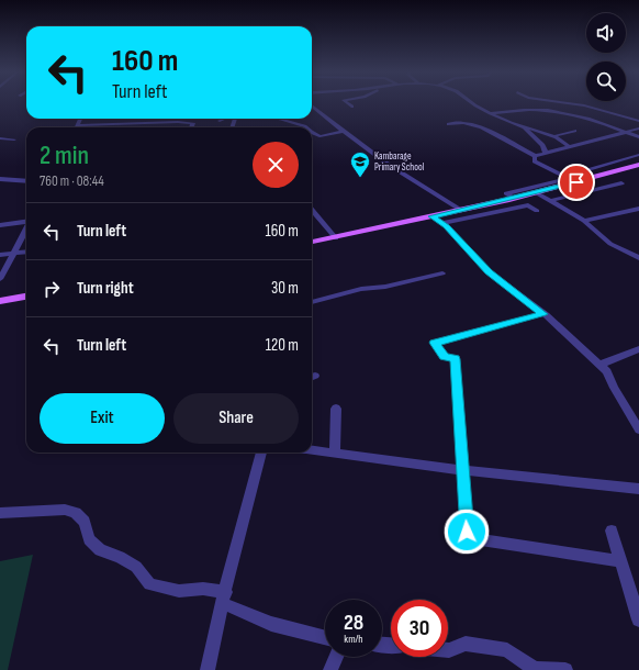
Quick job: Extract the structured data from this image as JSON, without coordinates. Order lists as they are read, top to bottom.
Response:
{
  "places": {
    "school or university": ["Kambarage Primary School"]
  },
  "page": {
    "turn": ["160 m", "Turn left"],
    "heading": ["2 min", "760 m · 08:44"],
    "list": [
      {
        "name": "Turn left",
        "value": "160 m"
      },
      {
        "name": "Turn right",
        "value": "30 m"
      },
      {
        "name": "Turn left",
        "value": "120 m"
      }
    ],
    "buttons": ["Exit", "Share"],
    "speed": "28 km/h",
    "limit": "30"
  }
}
